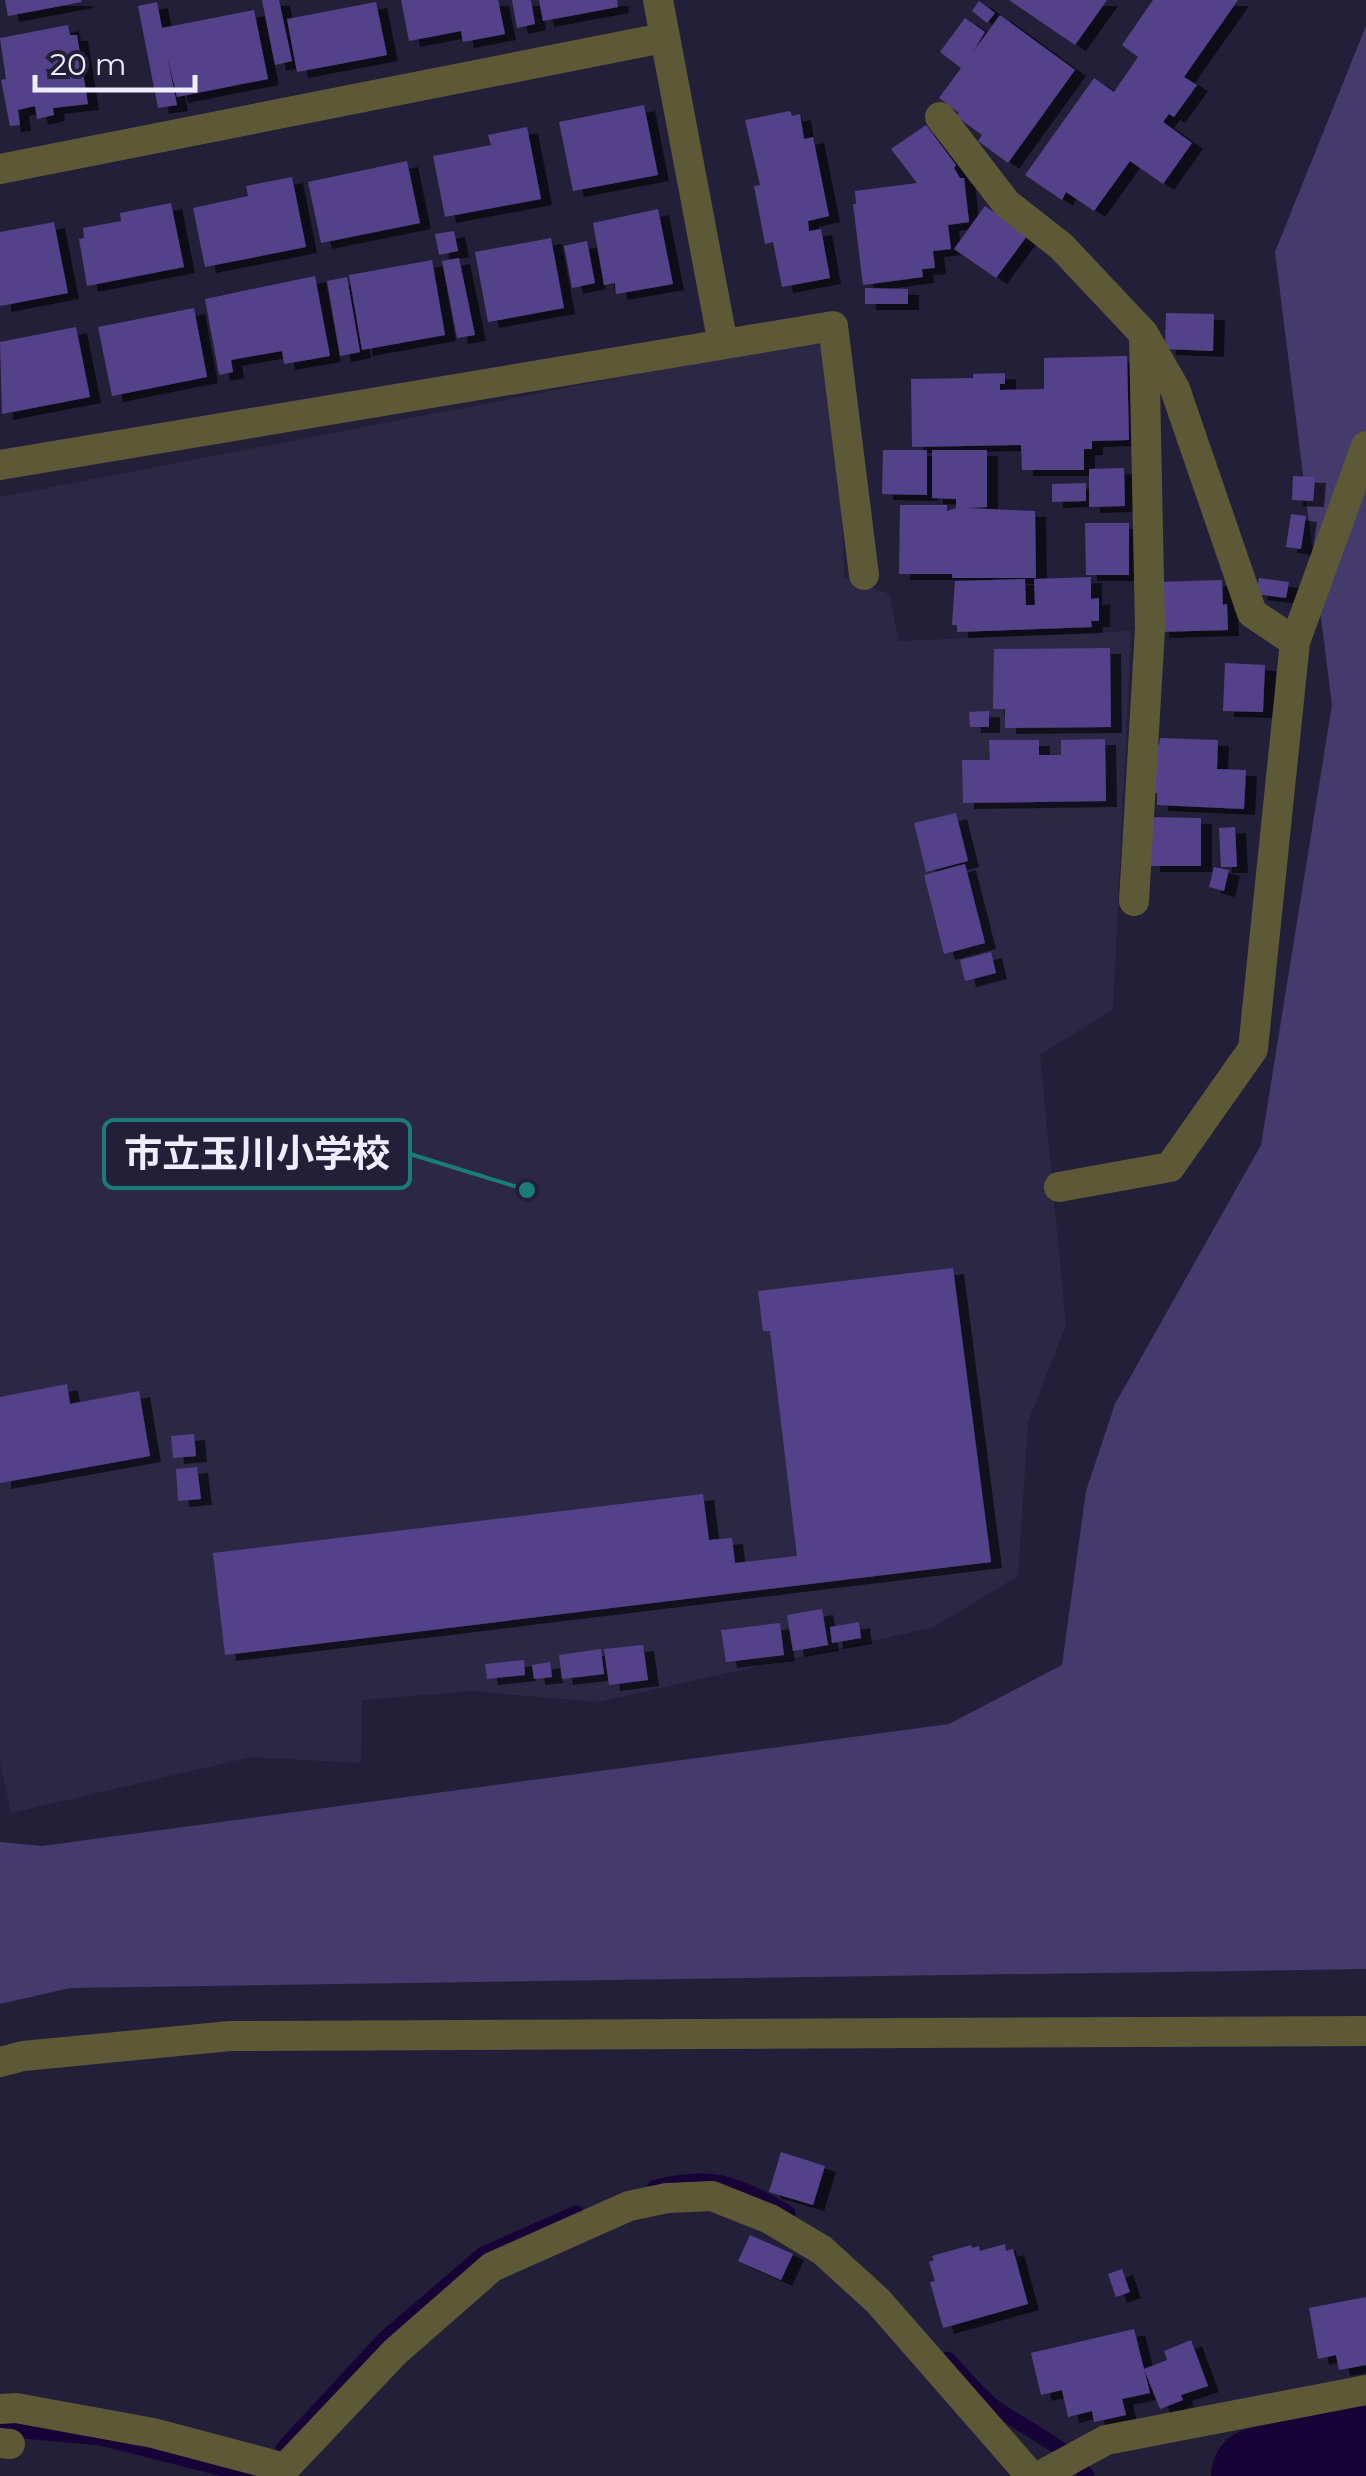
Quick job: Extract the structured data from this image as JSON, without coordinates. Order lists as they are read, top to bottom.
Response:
{
  "places": ["市立玉川小学校"],
  "scale_bar": "20 m"
}
